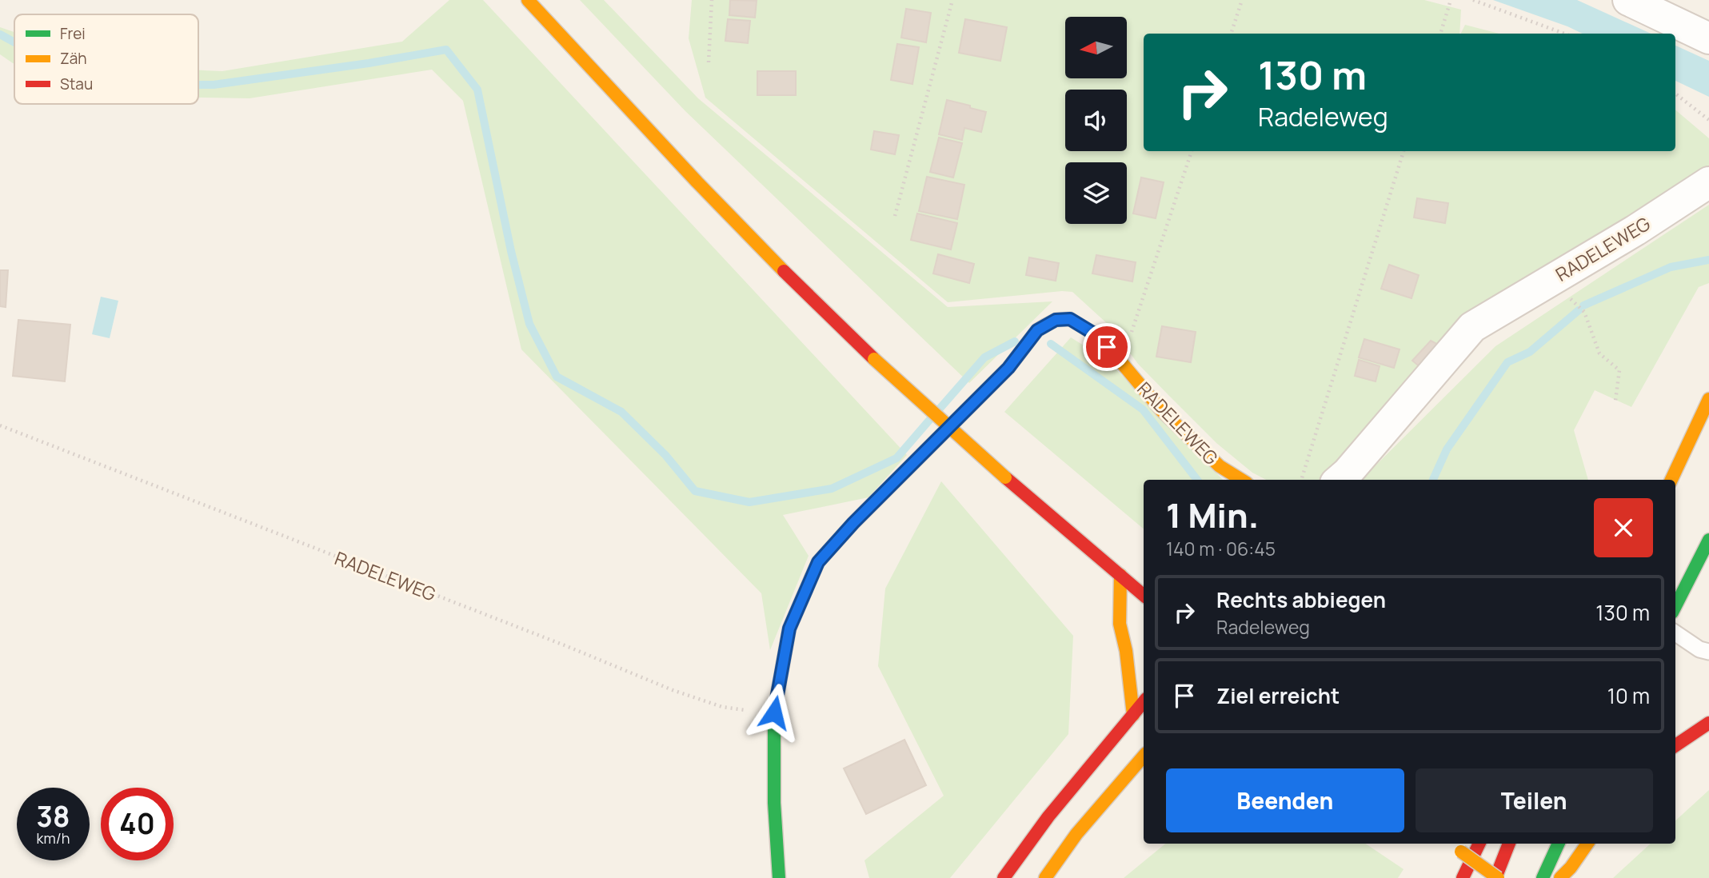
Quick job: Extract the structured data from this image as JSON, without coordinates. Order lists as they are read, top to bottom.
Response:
{
  "streets": {
    "main road": ["RADELEWEG"]
  },
  "legend": ["Frei", "Zäh", "Stau"],
  "north": "left",
  "page": {
    "turn": ["130 m", "Radeleweg"],
    "heading": ["1 Min.", "140 m · 06:45"],
    "list": [
      {
        "name": "Rechts abbiegen",
        "note": "Radeleweg",
        "value": "130 m"
      },
      {
        "name": "Ziel erreicht",
        "value": "10 m"
      }
    ],
    "buttons": ["Beenden", "Teilen"],
    "speed": "38 km/h",
    "limit": "40"
  }
}
